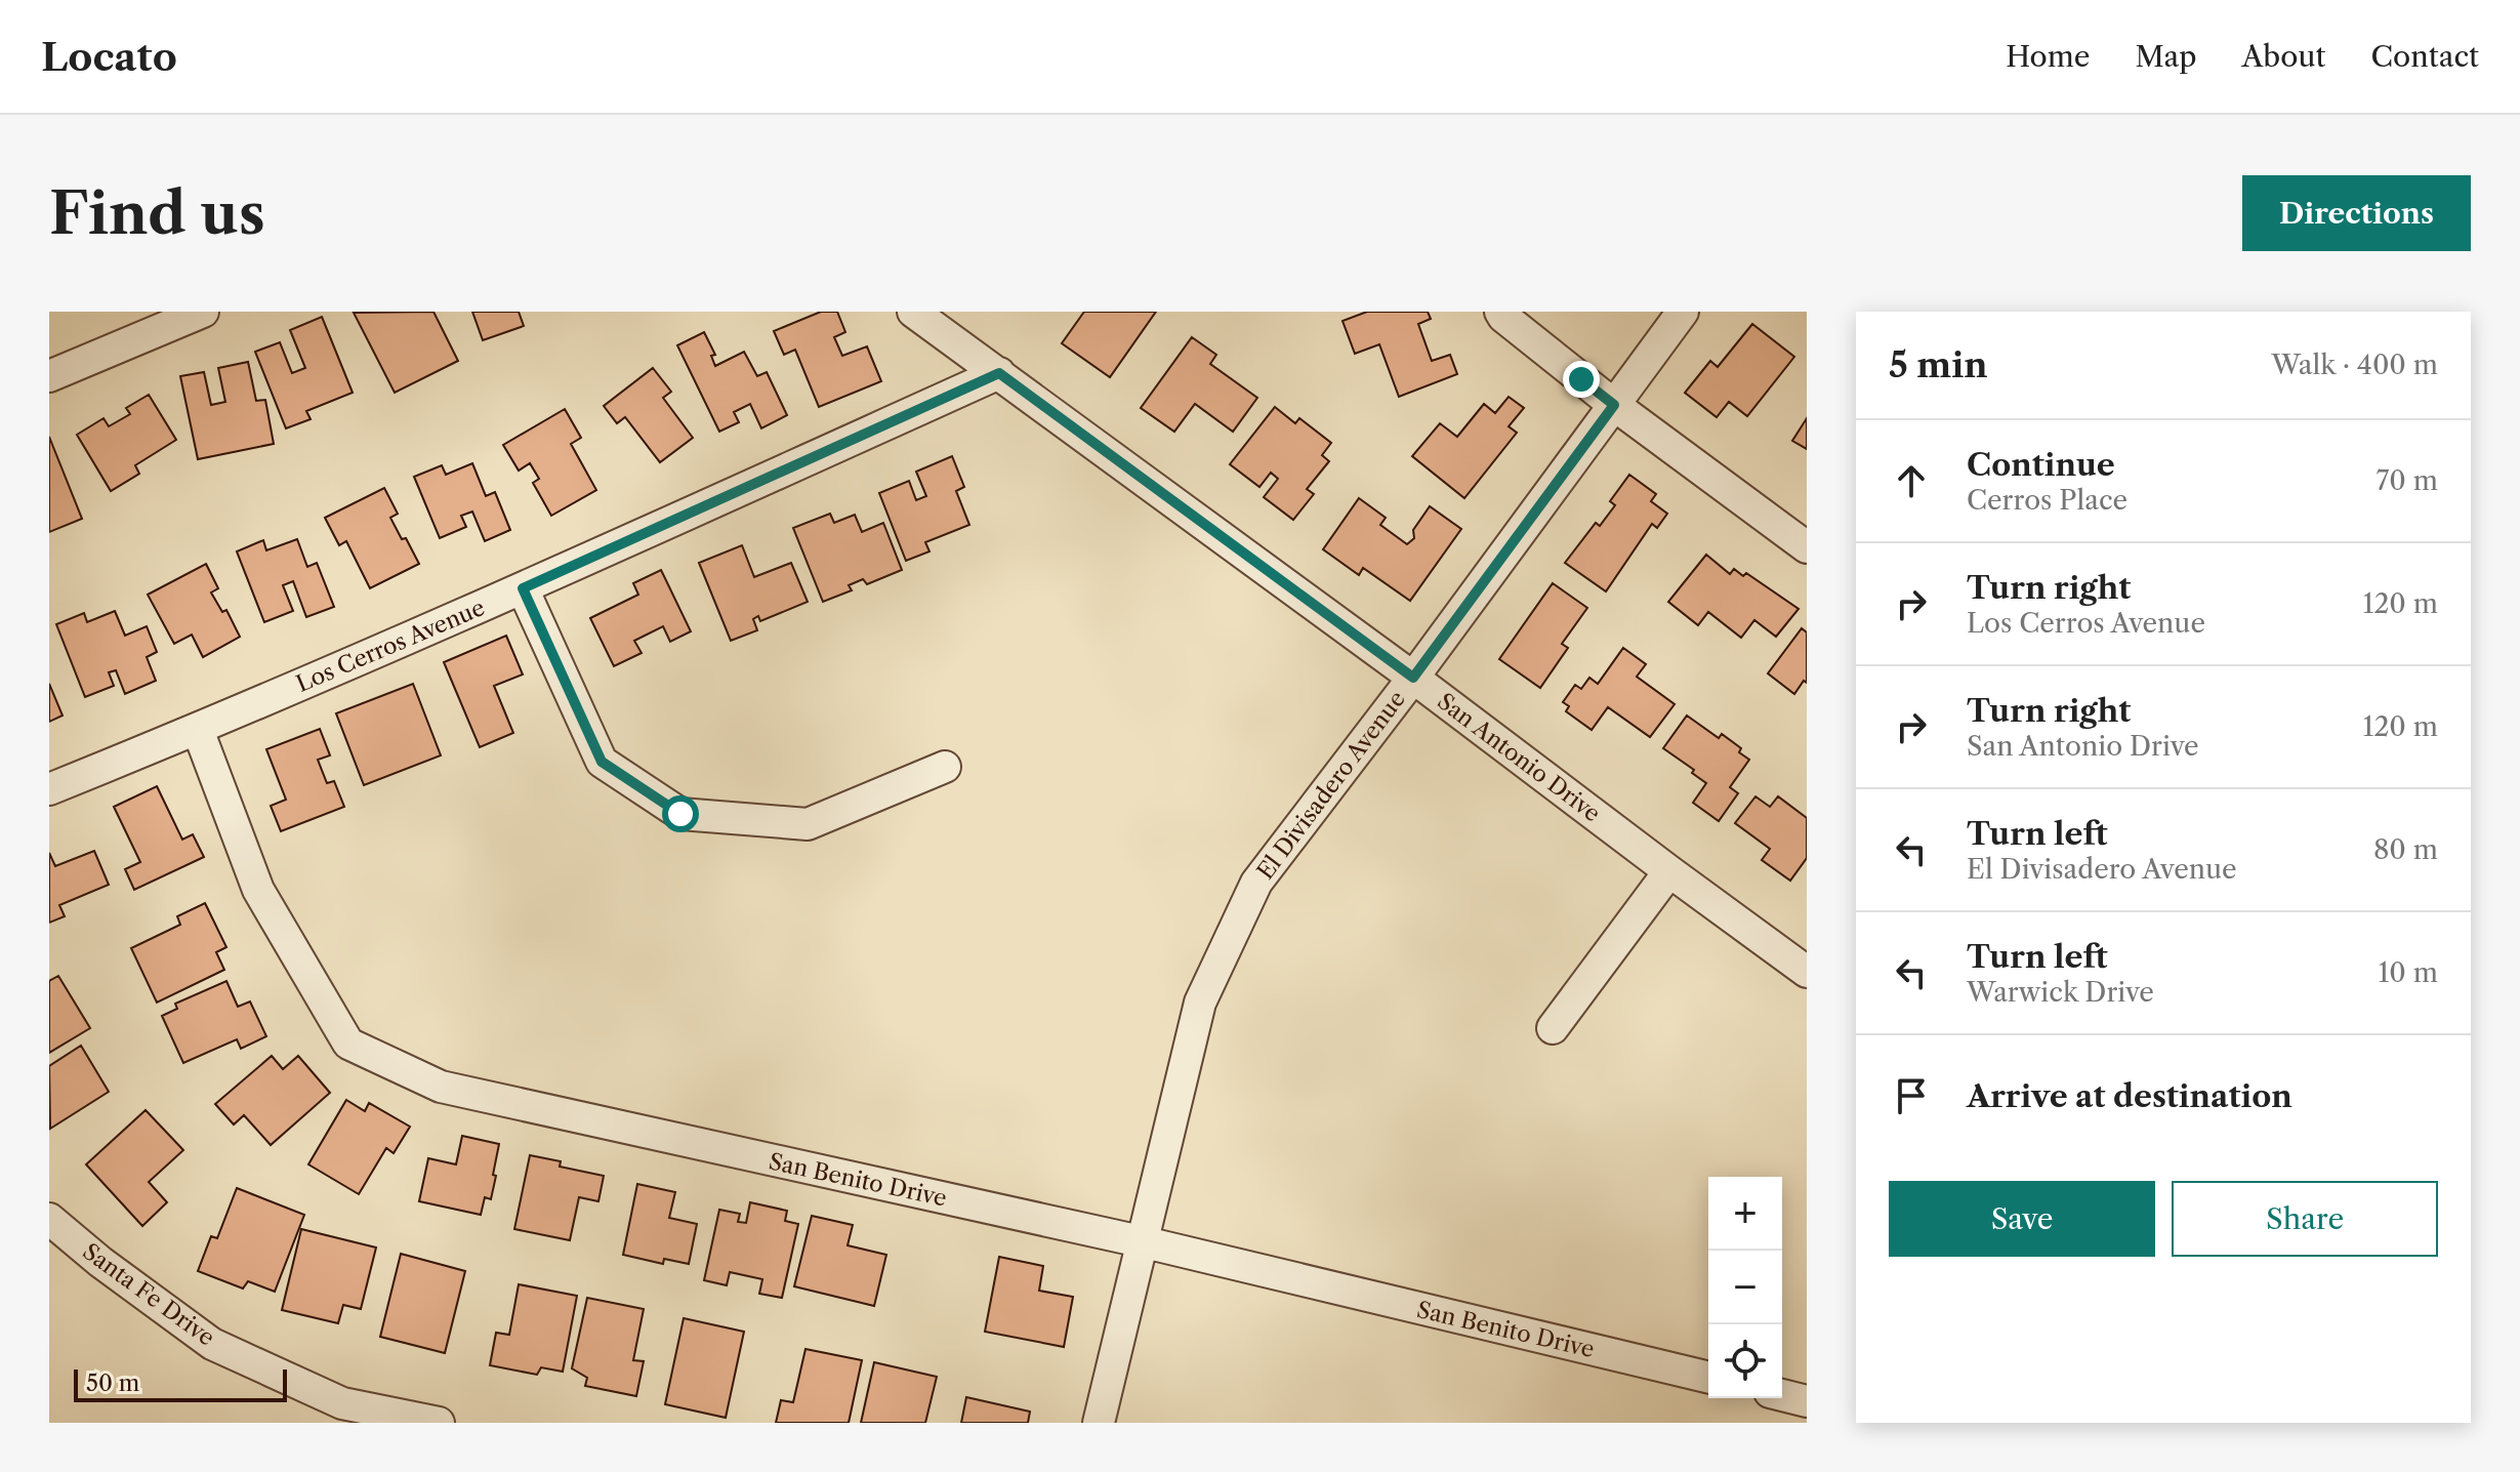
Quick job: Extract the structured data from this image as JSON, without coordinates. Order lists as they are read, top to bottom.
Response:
{
  "streets": {
    "street": [
      "Los Cerros Avenue",
      "San Antonio Drive",
      "El Divisadero Avenue",
      "San Benito Drive",
      "Santa Fe Drive"
    ]
  },
  "crossings": [
    ["Los Cerros Avenue", "San Antonio Drive"],
    ["Los Cerros Avenue", "San Benito Drive"],
    ["San Antonio Drive", "El Divisadero Avenue"],
    ["El Divisadero Avenue", "San Benito Drive"]
  ],
  "scale_bar": "50 m",
  "page": {
    "header": "Locato",
    "nav": [
      "Home",
      "Map",
      "About",
      "Contact"
    ],
    "buttons": [
      "Directions",
      ["Save", "Share"]
    ],
    "title": "Find us",
    "heading": ["5 min", "Walk · 400 m"],
    "list": [
      ["Continue", "Cerros Place", "70 m"],
      ["Turn right", "Los Cerros Avenue", "120 m"],
      ["Turn right", "San Antonio Drive", "120 m"],
      ["Turn left", "El Divisadero Avenue", "80 m"],
      ["Turn left", "Warwick Drive", "10 m"],
      "Arrive at destination"
    ],
    "map_buttons": ["+", "−"],
    "scale": "50 m"
  }
}
